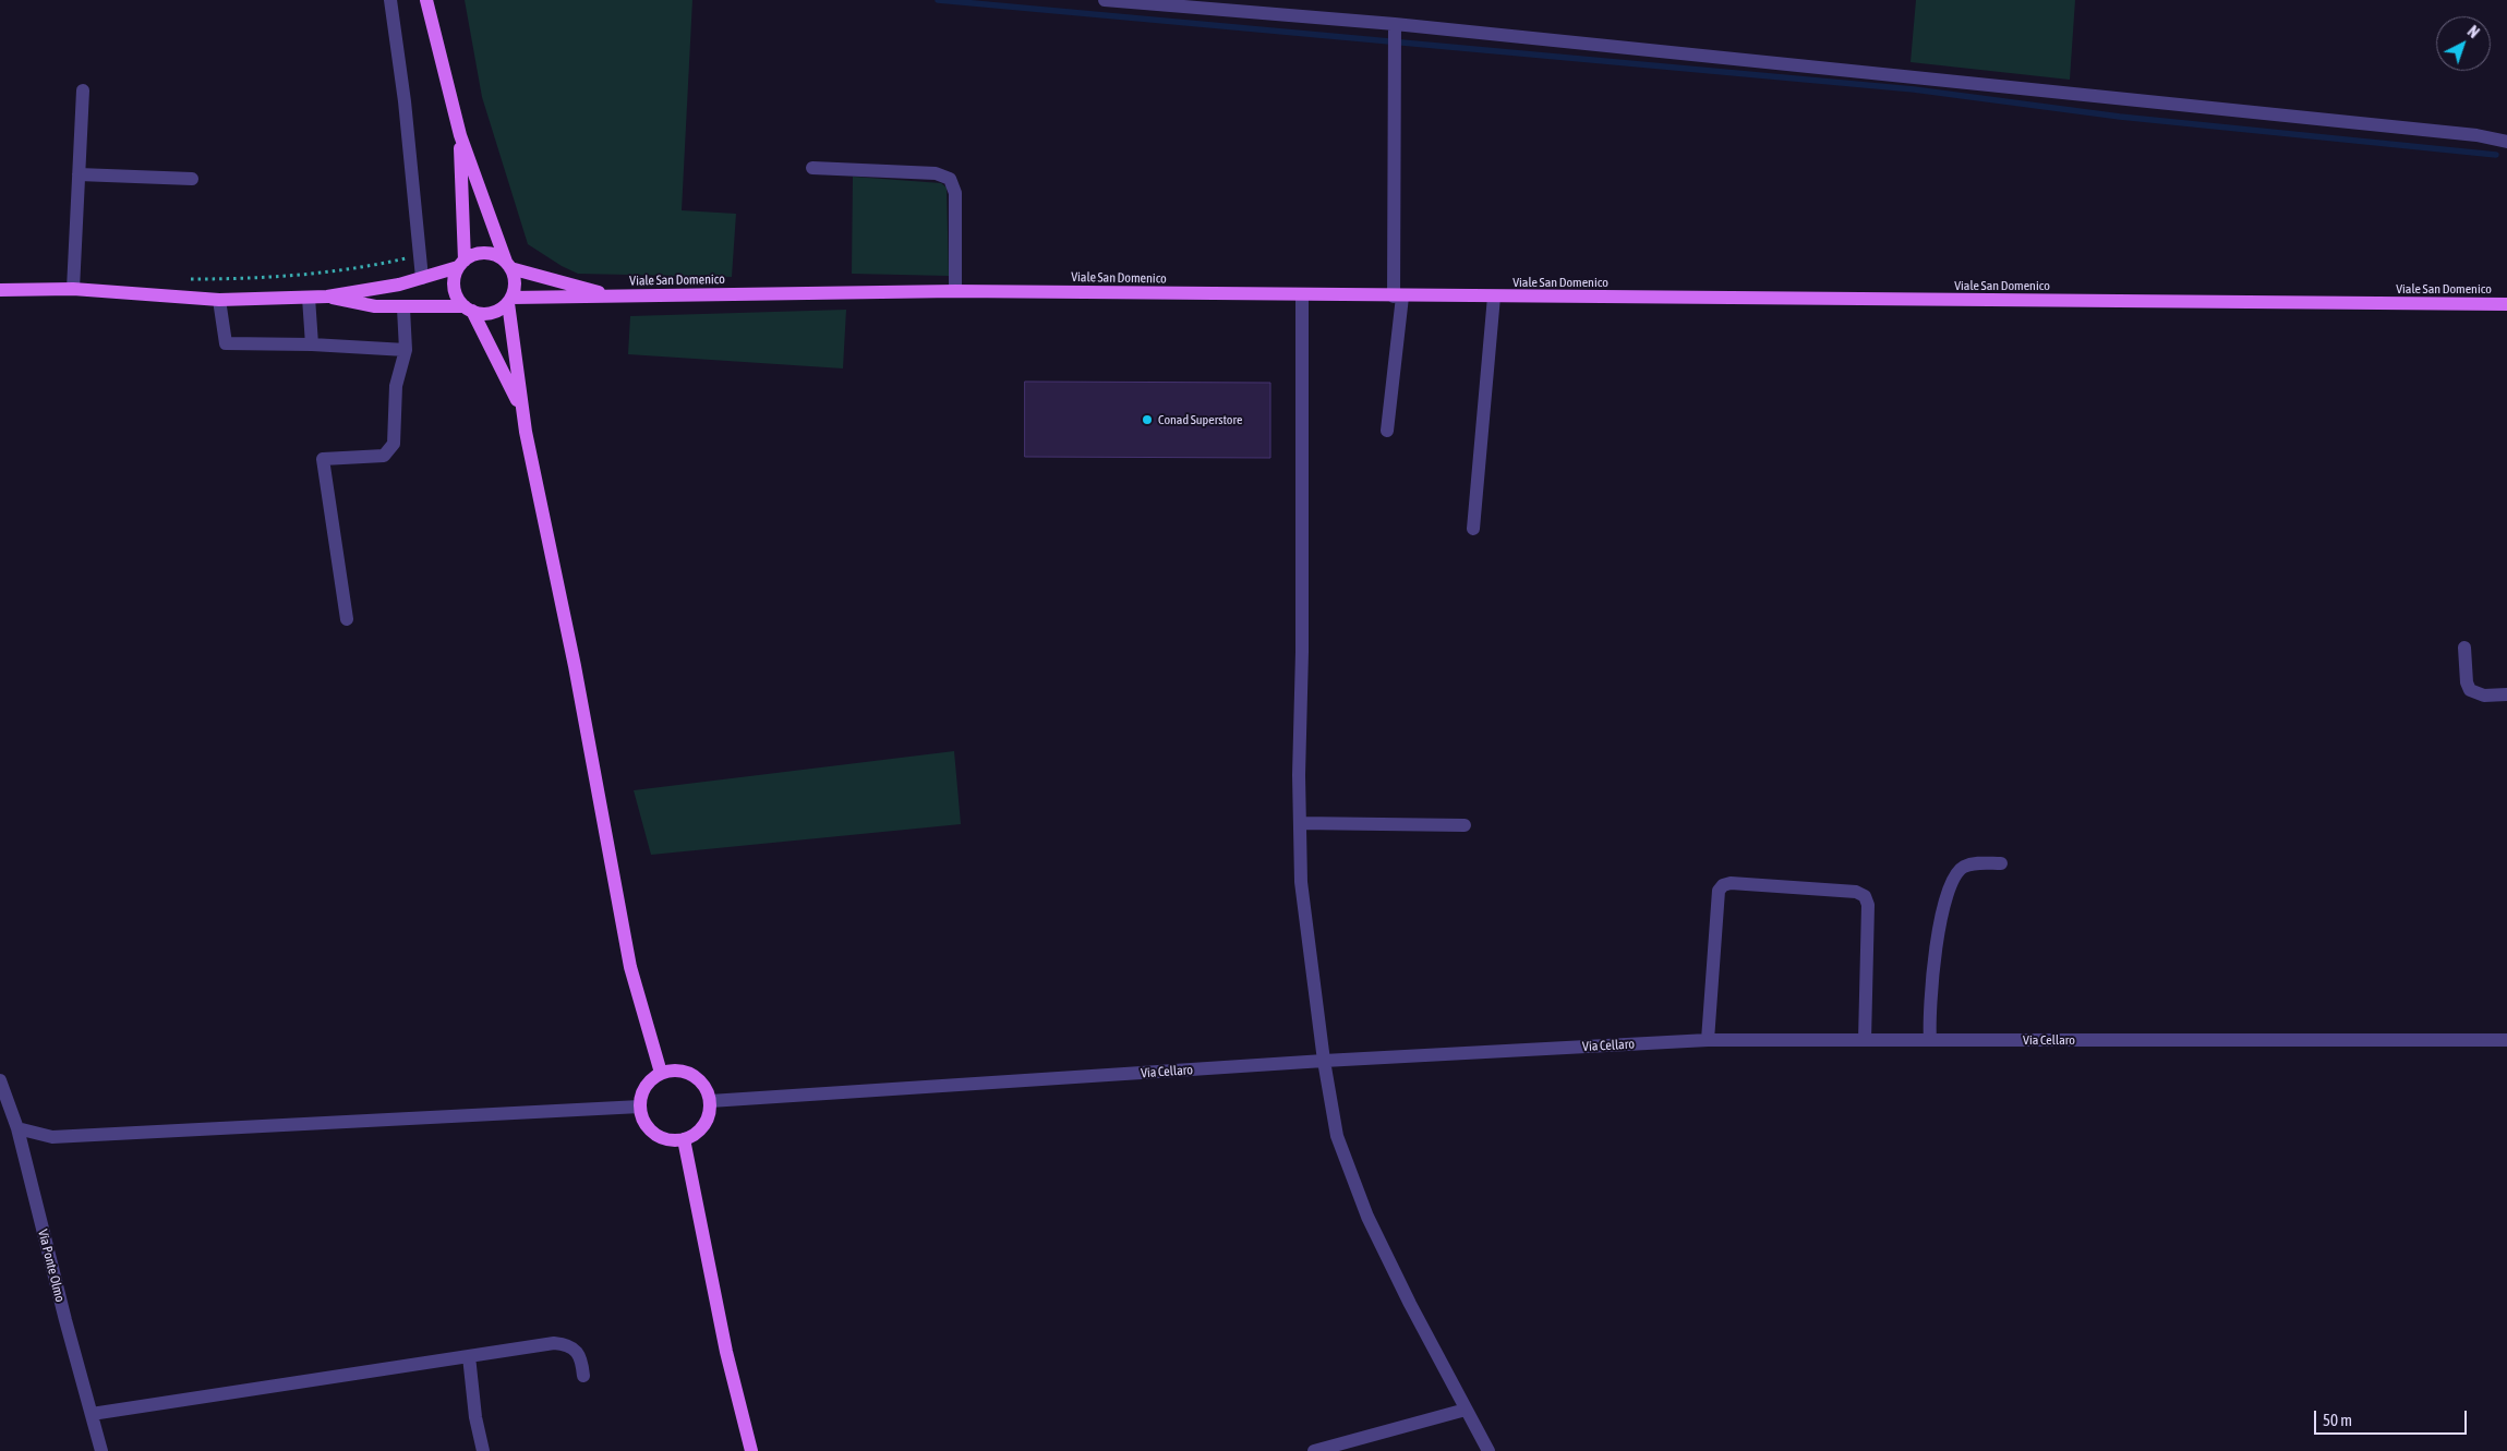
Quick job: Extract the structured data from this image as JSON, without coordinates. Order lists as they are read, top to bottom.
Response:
{
  "streets": {
    "main road": ["Viale San Domenico"],
    "street": ["Via Cellaro", "Via Ponte Olmo"]
  },
  "places": ["Conad Superstore"],
  "scale_bar": "50 m",
  "north": "top right"
}
